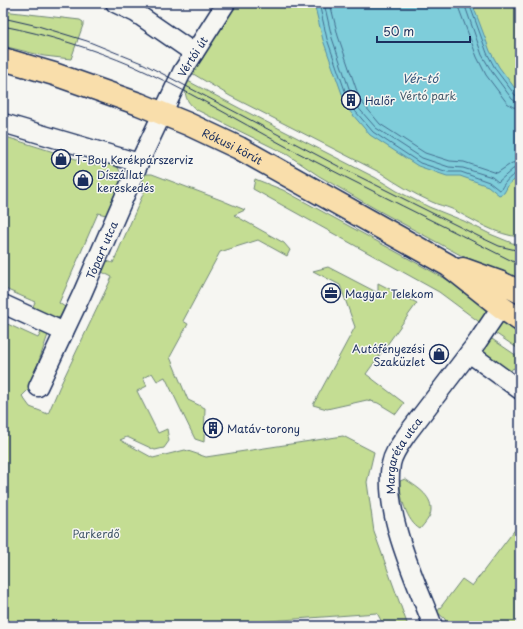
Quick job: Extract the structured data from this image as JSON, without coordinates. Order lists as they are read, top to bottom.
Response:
{
  "streets": {
    "main road": ["Rókusi körút"],
    "street": ["Vértói út", "Tópart utca", "Margaréta utca"]
  },
  "crossings": [
    ["Vértói út", "Rókusi körút"],
    ["Vértói út", "Tópart utca"],
    ["Rókusi körút", "Tópart utca"],
    ["Rókusi körút", "Margaréta utca"]
  ],
  "water": ["Vér-tó"],
  "parks": ["Vértó park", "Parkerdő"],
  "places": {
    "building": ["Halőr", "Matáv-torony"],
    "shop": ["T-Boy Kerékpárszerviz", "Díszállat kereskedés", "Autófényezési Szaküzlet"],
    "office": ["Magyar Telekom"]
  },
  "scale_bar": "50 m"
}
